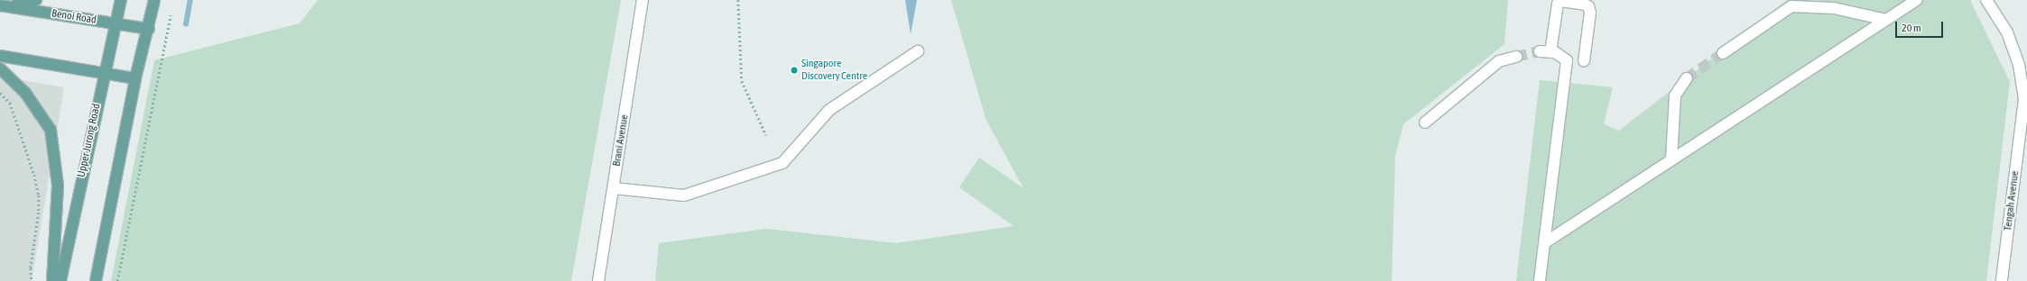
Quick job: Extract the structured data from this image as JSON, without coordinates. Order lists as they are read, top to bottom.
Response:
{
  "streets": {
    "main road": ["Benoi Road", "Upper Jurong Road"],
    "lane": ["Brani Avenue", "Tengah Avenue"]
  },
  "crossings": [
    ["Benoi Road", "Upper Jurong Road"]
  ],
  "places": ["Singapore Discovery Centre"],
  "scale_bar": "20 m"
}
